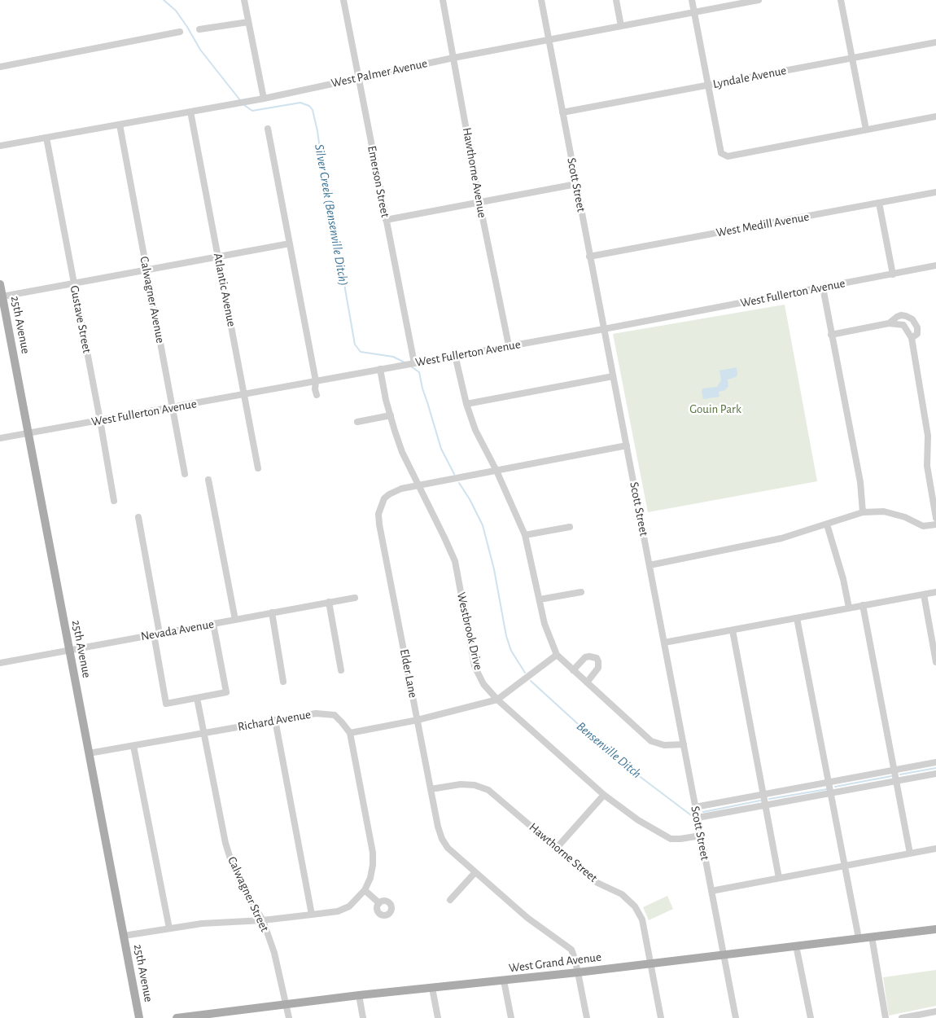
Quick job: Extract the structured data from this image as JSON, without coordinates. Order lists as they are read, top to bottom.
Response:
{
  "streets": {
    "main road": ["25th Avenue", "West Grand Avenue"],
    "street": [
      "West Palmer Avenue",
      "Lyndale Avenue",
      "Hawthorne Avenue",
      "Emerson Street",
      "Scott Street",
      "West Medill Avenue",
      "Atlantic Avenue",
      "West Fullerton Avenue",
      "Calwagner Avenue",
      "Gustave Street",
      "Nevada Avenue",
      "Westbrook Drive",
      "Elder Lane",
      "Richard Avenue",
      "Hawthorne Street",
      "Calwagner Street"
    ]
  },
  "crossings": [
    ["West Palmer Avenue", "Hawthorne Avenue"],
    ["West Palmer Avenue", "Emerson Street"],
    ["West Palmer Avenue", "Scott Street"],
    ["West Palmer Avenue", "Atlantic Avenue"],
    ["West Palmer Avenue", "Calwagner Avenue"],
    ["West Palmer Avenue", "Gustave Street"],
    ["Lyndale Avenue", "Scott Street"],
    ["Hawthorne Avenue", "West Fullerton Avenue"],
    ["Emerson Street", "West Fullerton Avenue"],
    ["Scott Street", "West Medill Avenue"],
    ["Scott Street", "West Fullerton Avenue"],
    ["Scott Street", "Westbrook Drive"],
    ["Scott Street", "Elder Lane"],
    ["Scott Street", "West Grand Avenue"],
    ["Atlantic Avenue", "West Fullerton Avenue"],
    ["West Fullerton Avenue", "Calwagner Avenue"],
    ["West Fullerton Avenue", "Gustave Street"],
    ["West Fullerton Avenue", "25th Avenue"],
    ["West Fullerton Avenue", "Westbrook Drive"],
    ["25th Avenue", "Nevada Avenue"],
    ["25th Avenue", "Richard Avenue"],
    ["Westbrook Drive", "Elder Lane"],
    ["Elder Lane", "Hawthorne Street"],
    ["Elder Lane", "West Grand Avenue"],
    ["Richard Avenue", "Calwagner Street"],
    ["Hawthorne Street", "West Grand Avenue"],
    ["Calwagner Street", "West Grand Avenue"]
  ],
  "water": ["Silver Creek (Bensenville Ditch)", "Bensenville Ditch"],
  "parks": ["Gouin Park"]
}
